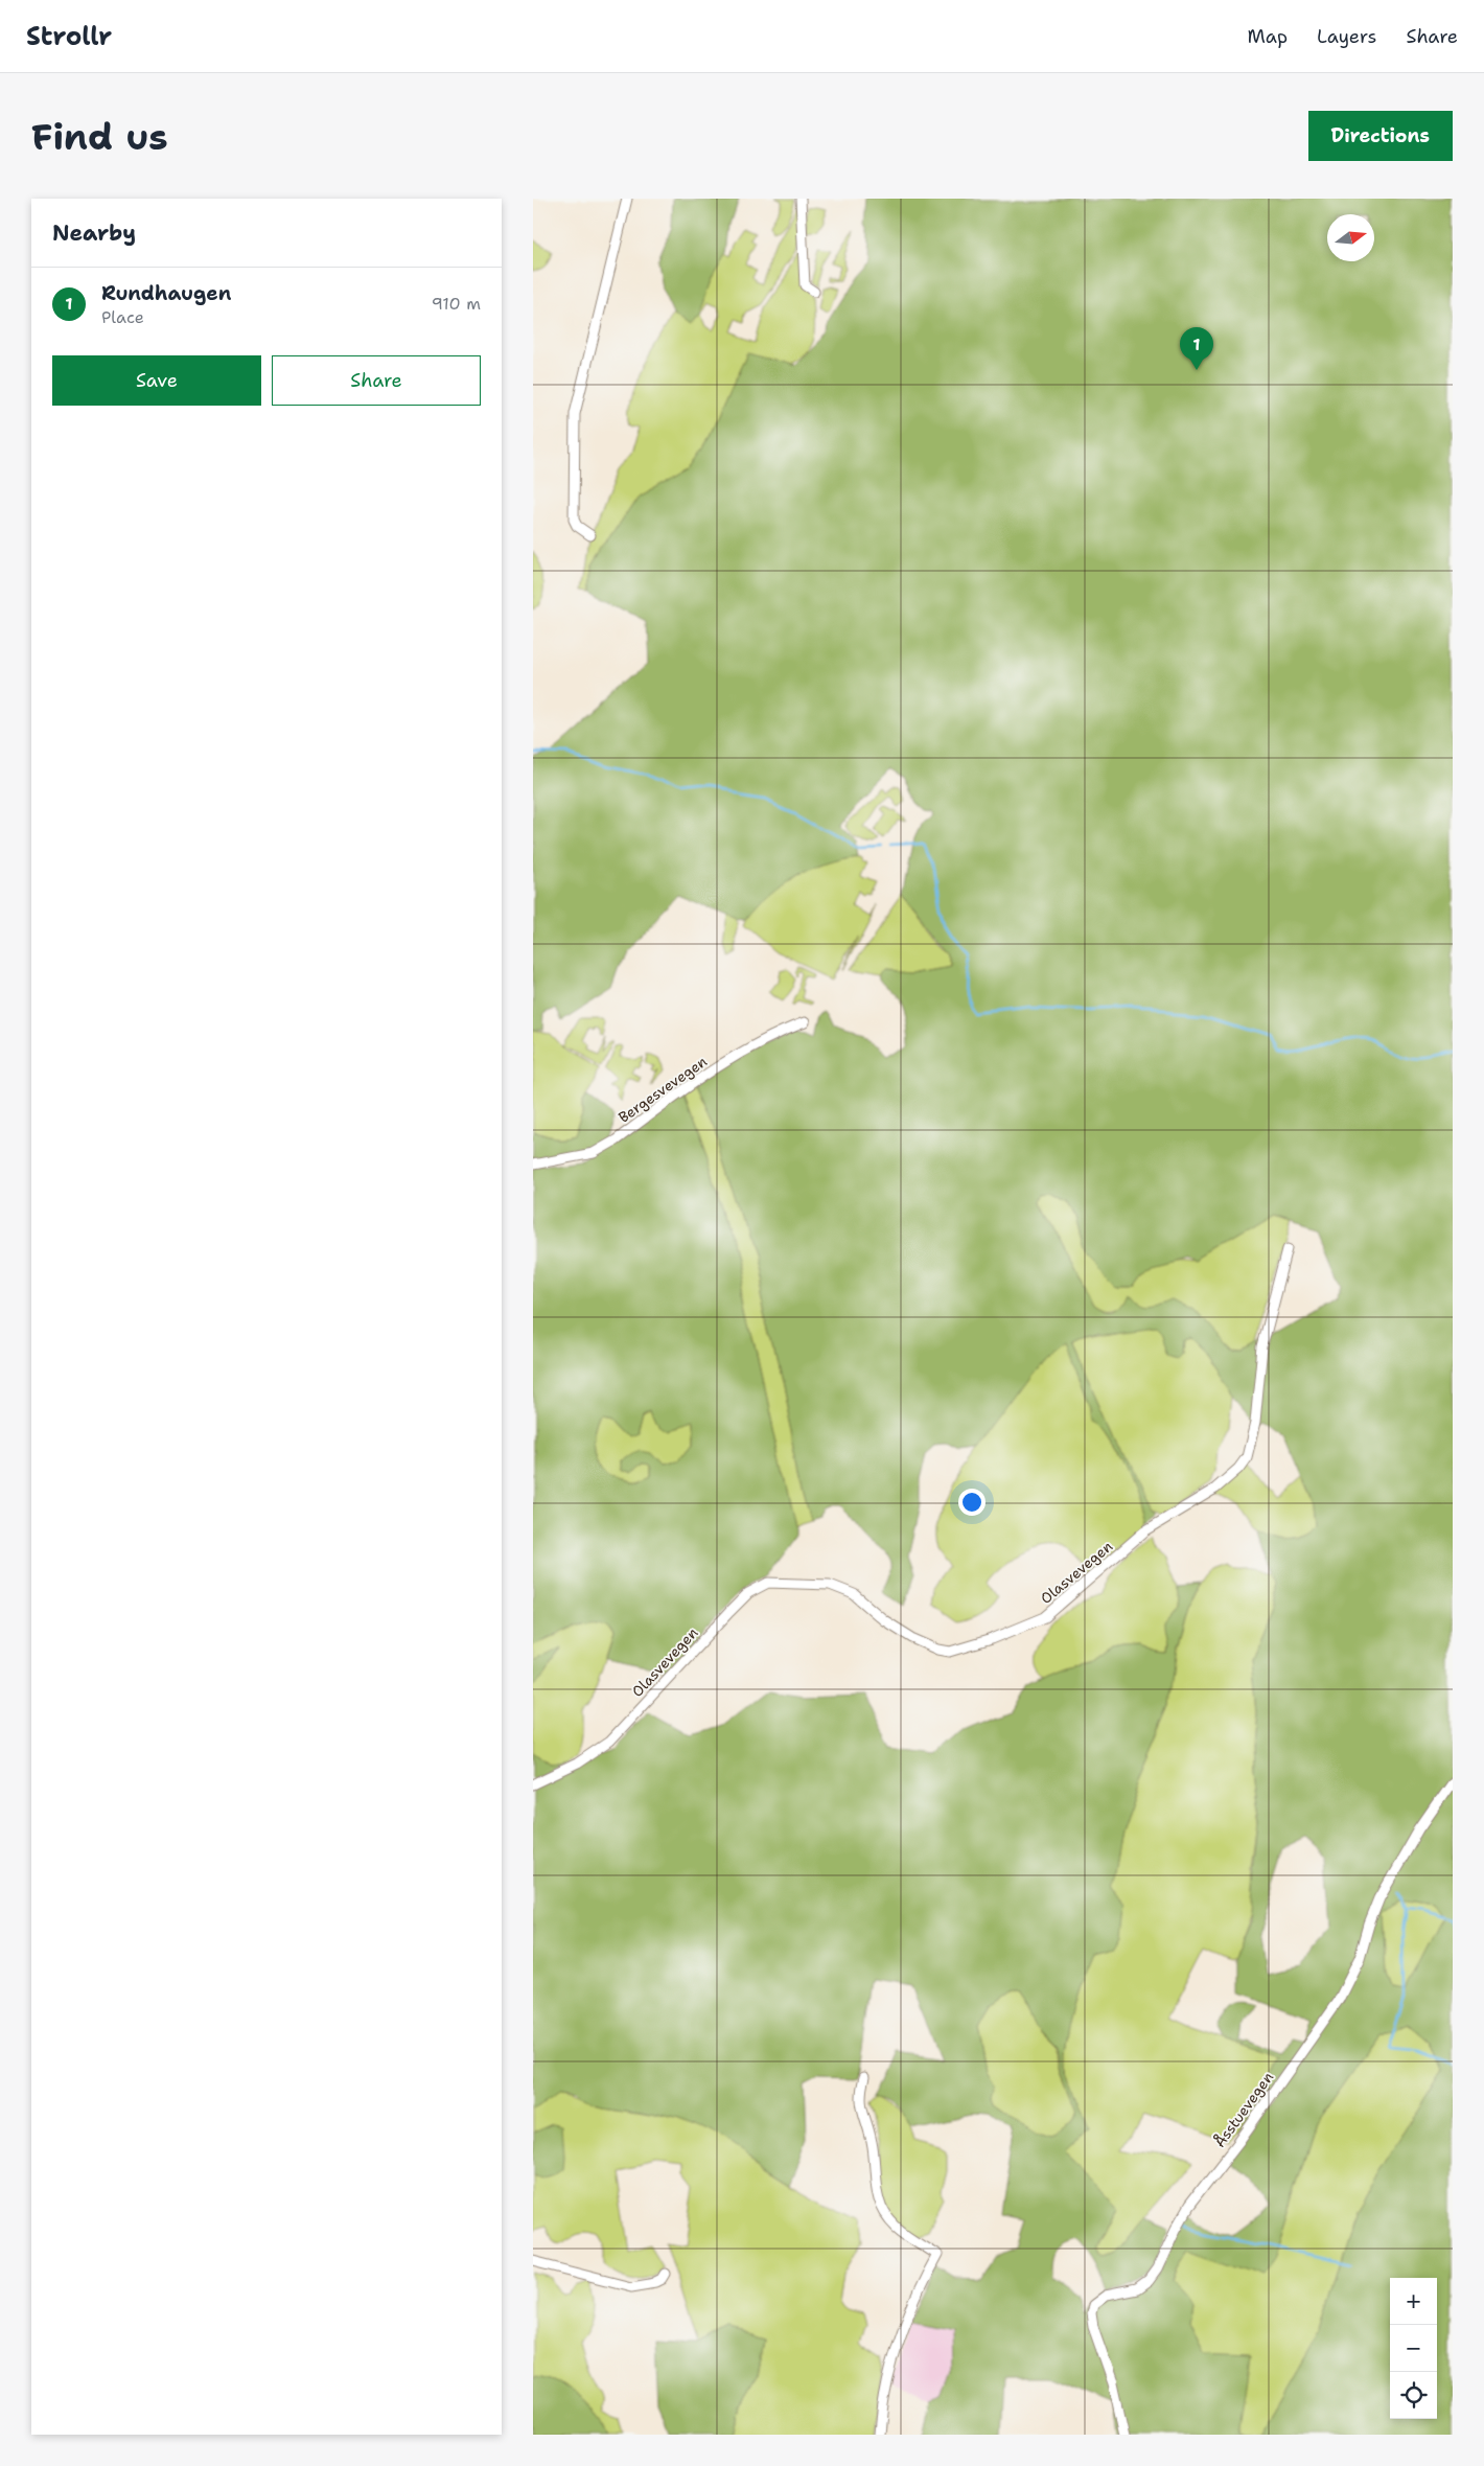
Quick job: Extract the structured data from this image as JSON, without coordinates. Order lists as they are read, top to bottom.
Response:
{
  "streets": {
    "street": ["Bergesvevegen", "Olasvevegen", "Åsstuevegen"]
  },
  "north": "right",
  "page": {
    "header": "Strollr",
    "nav": ["Map", "Layers", "Share"],
    "buttons": [
      "Directions",
      ["Save", "Share"]
    ],
    "title": "Find us",
    "heading": "Nearby",
    "list": [
      {
        "mark": "1",
        "name": "Rundhaugen",
        "note": "Place",
        "value": "910 m"
      }
    ],
    "pins": "1",
    "map_buttons": ["+", "−"]
  }
}
